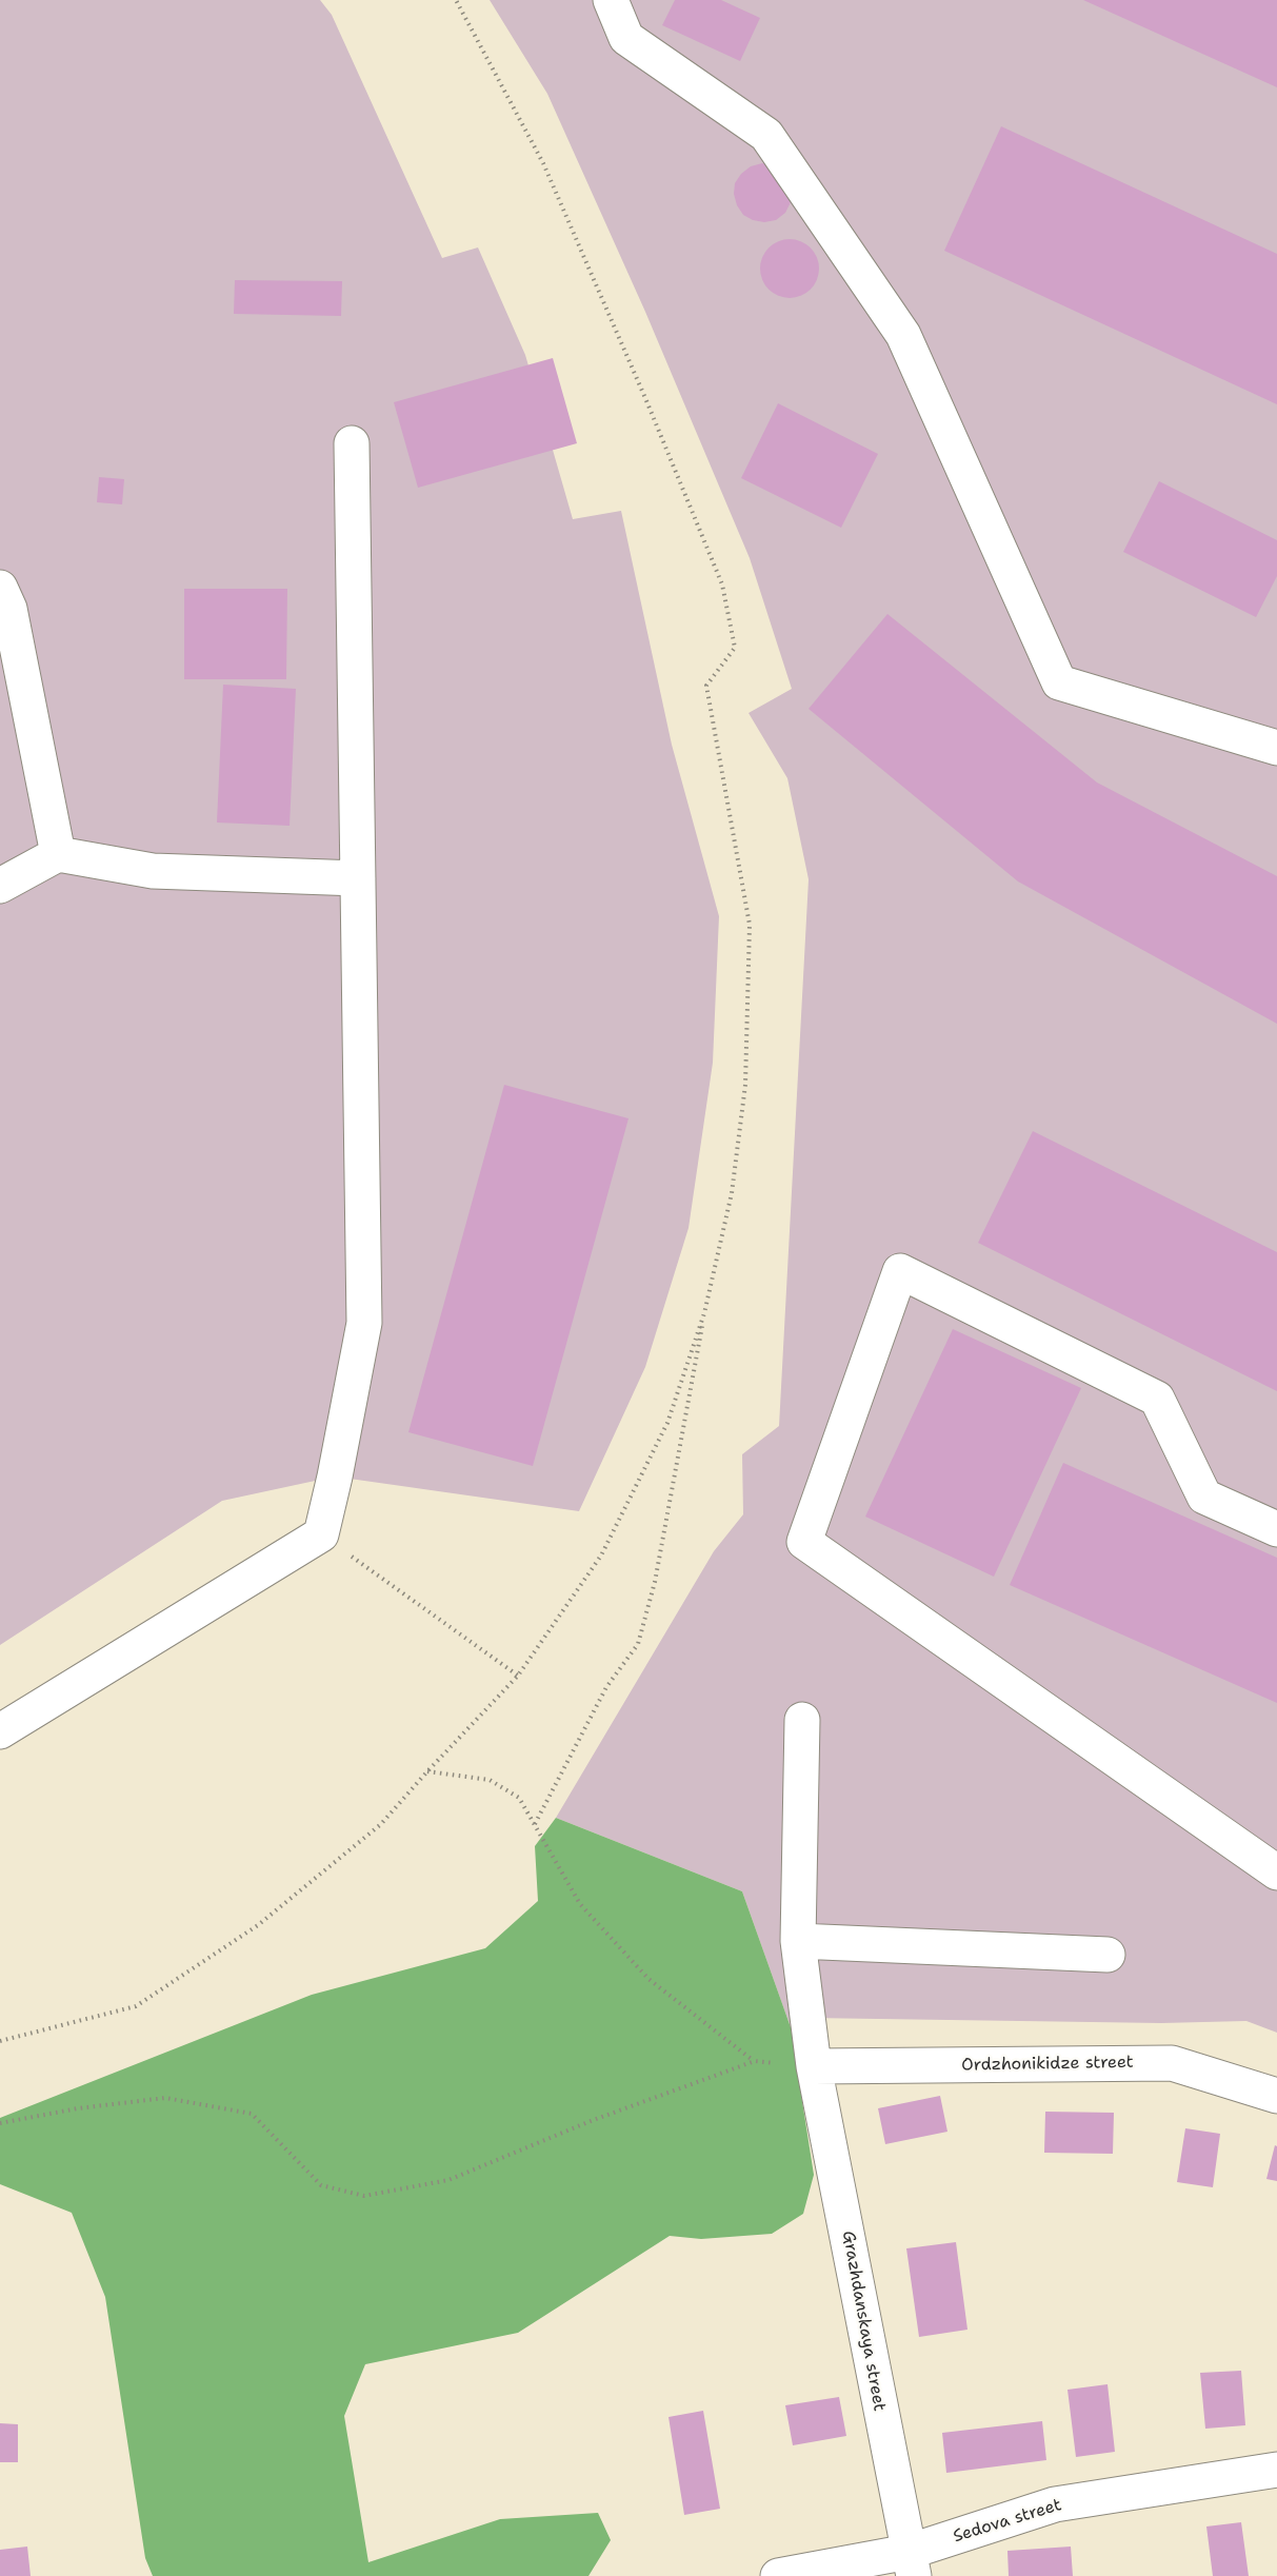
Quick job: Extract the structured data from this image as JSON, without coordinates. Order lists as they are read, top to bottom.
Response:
{
  "streets": {
    "street": ["Ordzhonikidze street", "Grazhdanskaya street", "Sedova street"]
  },
  "crossings": [
    ["Ordzhonikidze street", "Grazhdanskaya street"],
    ["Grazhdanskaya street", "Sedova street"]
  ]
}
